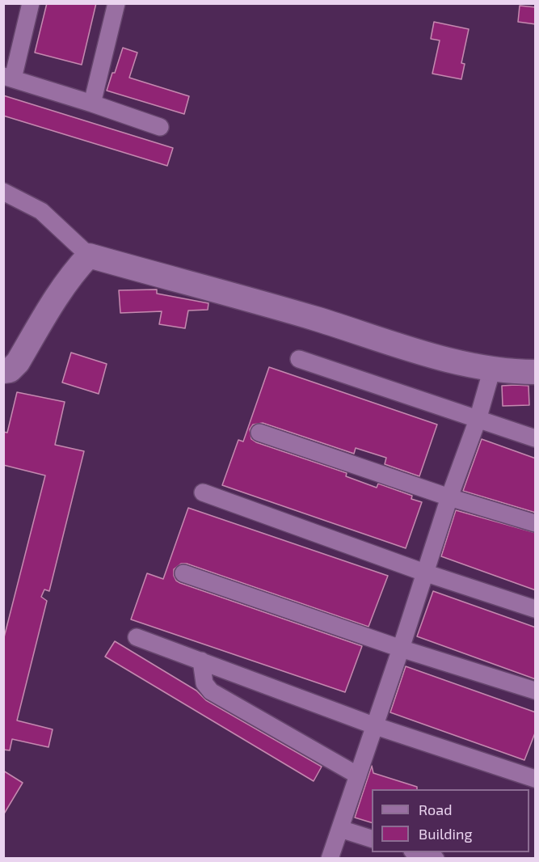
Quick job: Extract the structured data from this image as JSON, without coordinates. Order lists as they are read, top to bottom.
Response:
{
  "legend": ["Road", "Building"]
}
